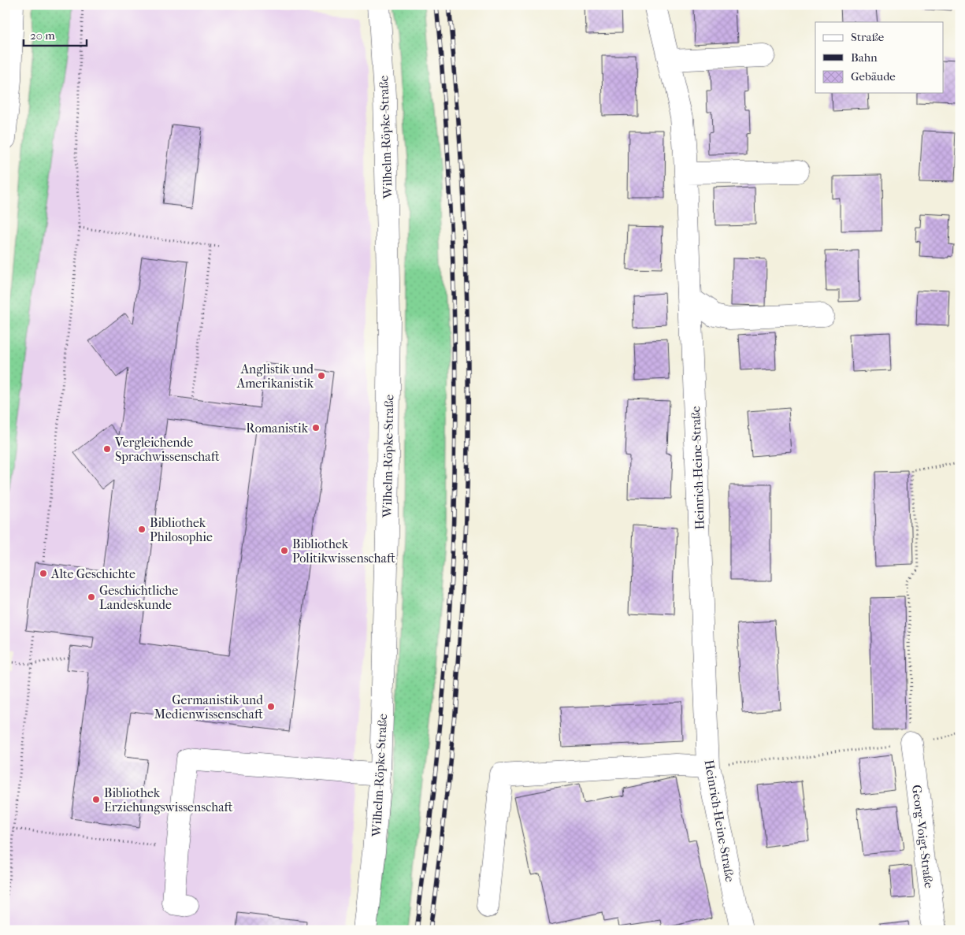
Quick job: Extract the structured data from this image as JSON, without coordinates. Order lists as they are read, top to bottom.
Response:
{
  "streets": {
    "main road": ["Wilhelm-Röpke-Straße", "Heinrich-Heine-Straße", "Georg-Voigt-Straße"]
  },
  "places": [
    "Anglistik und Amerikanistik",
    "Romanistik",
    "Vergleichende Sprachwissenschaft",
    "Bibliothek Philosophie",
    "Bibliothek Politikwissenschaft",
    "Alte Geschichte",
    "Geschichtliche Landeskunde",
    "Germanistik und Medienwissenschaft",
    "Bibliothek Erziehungswissenschaft"
  ],
  "legend": ["Straße", "Bahn", "Gebäude"],
  "scale_bar": "20 m"
}
